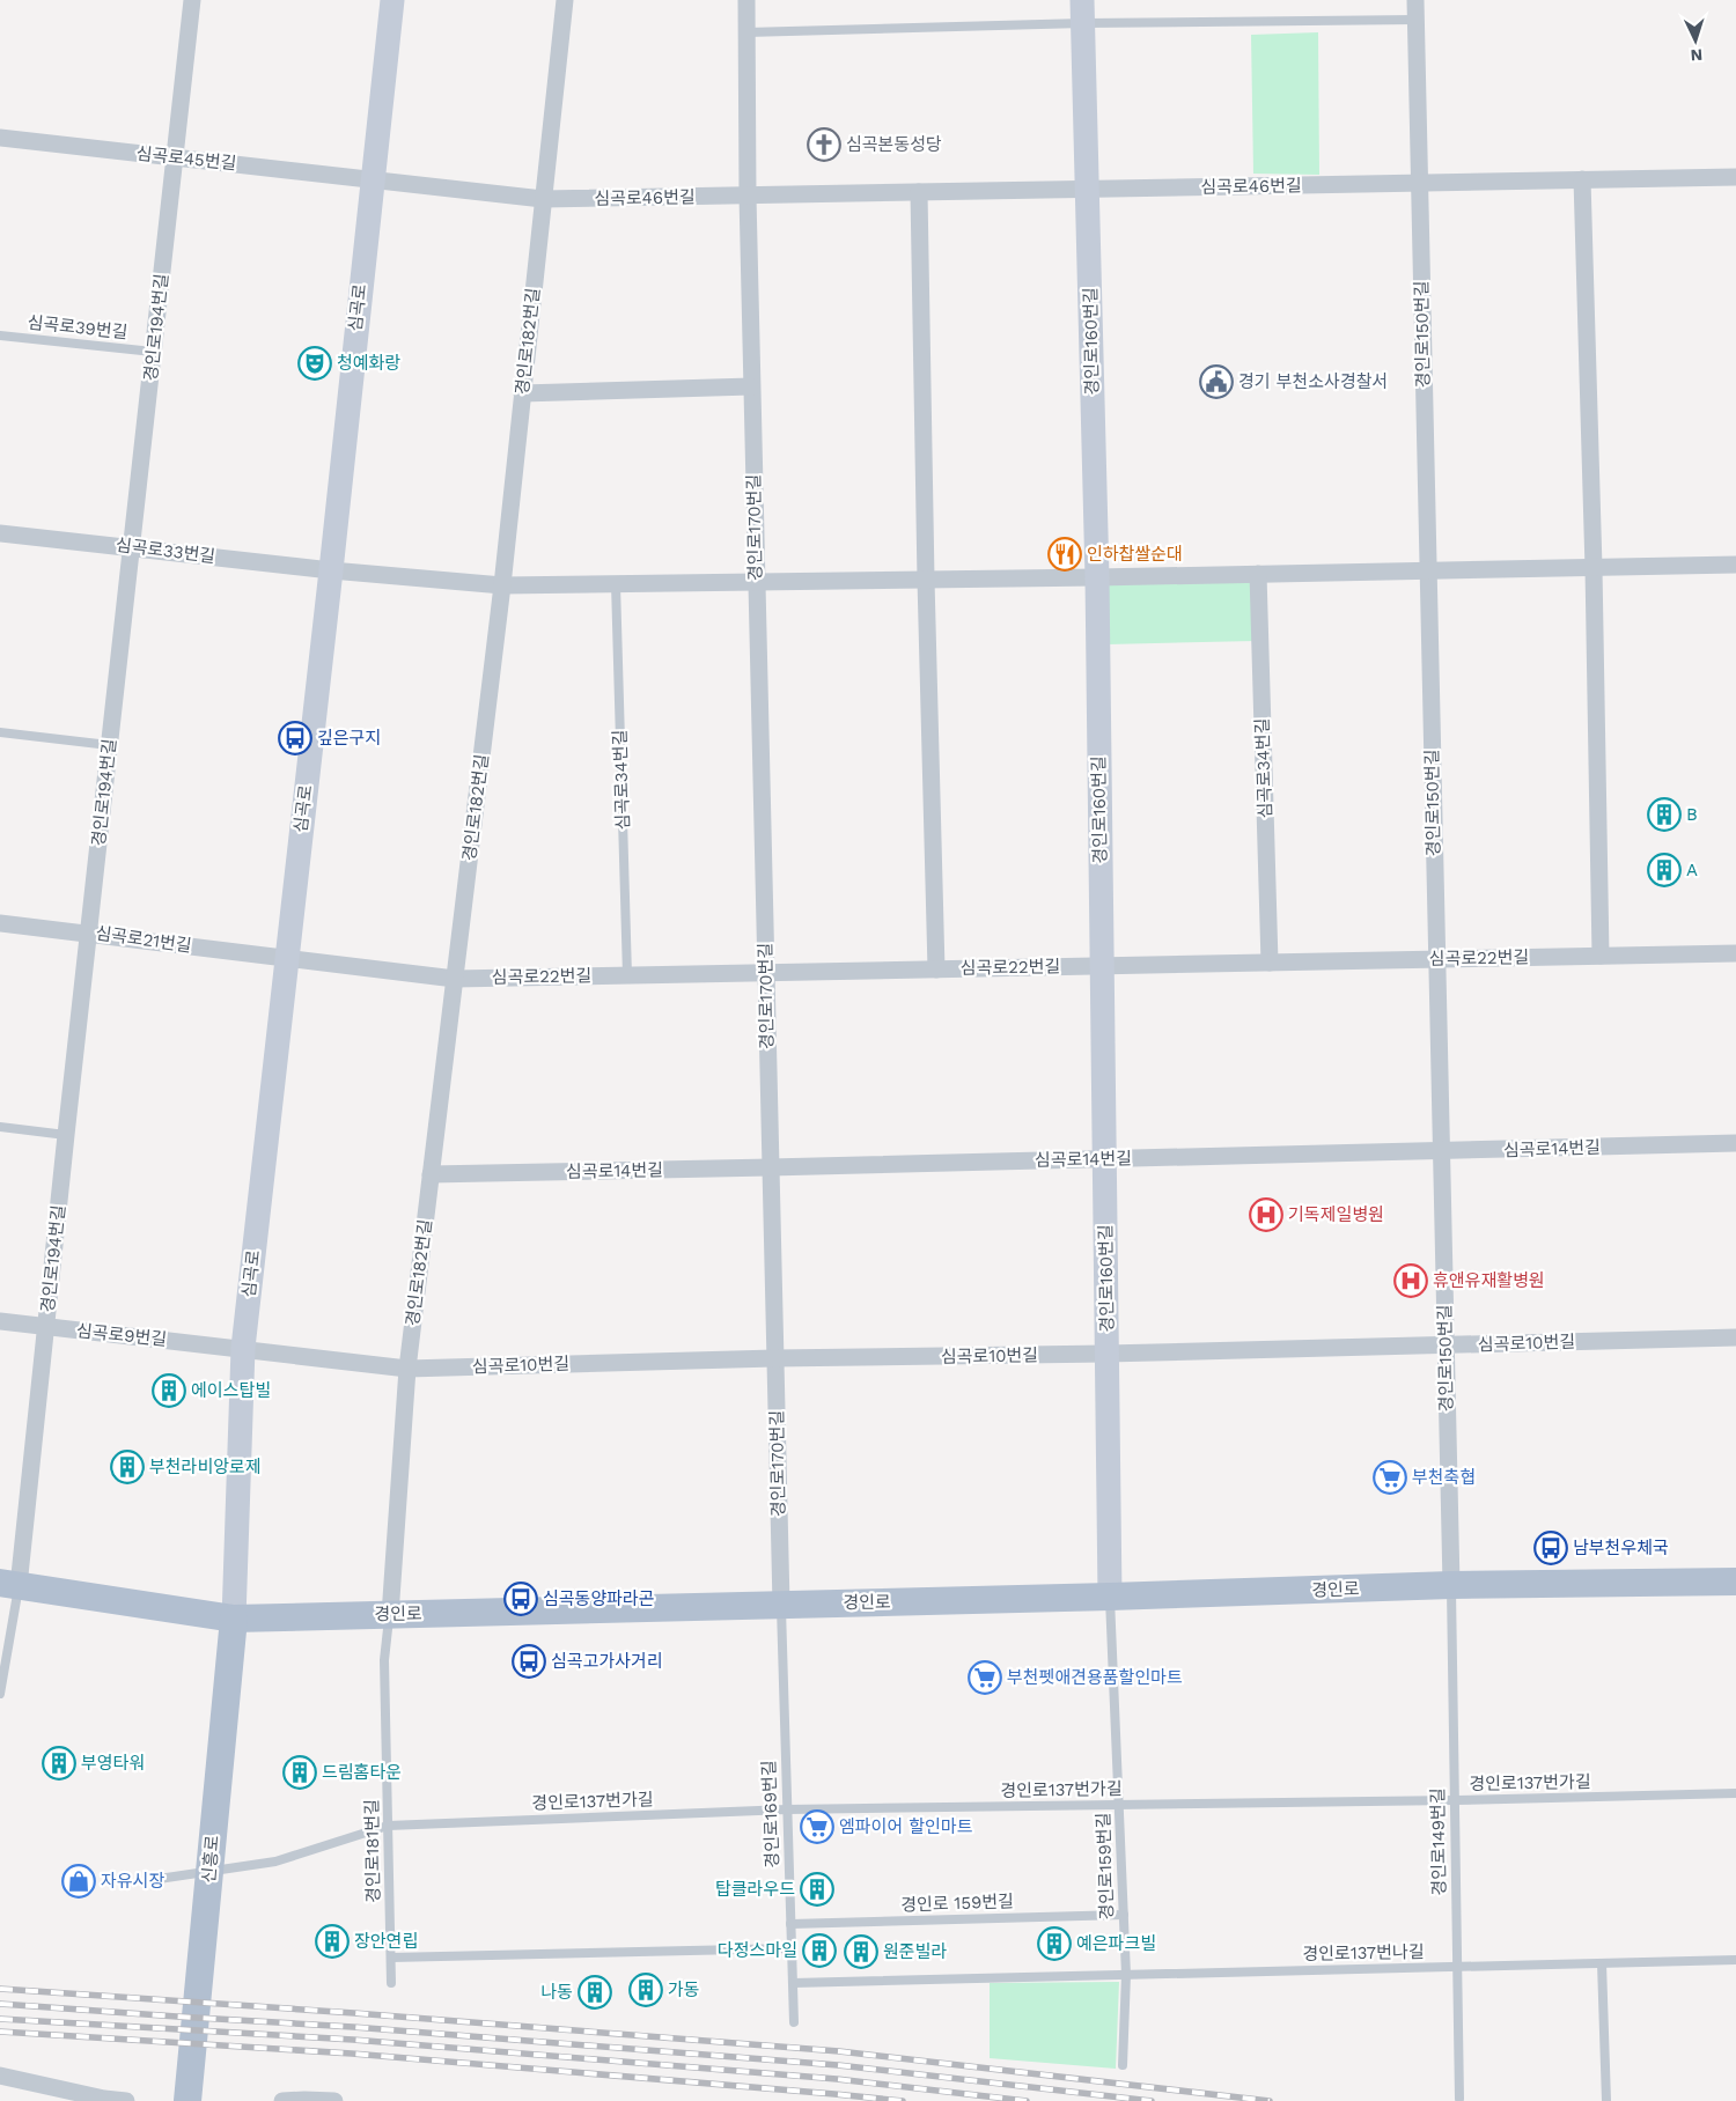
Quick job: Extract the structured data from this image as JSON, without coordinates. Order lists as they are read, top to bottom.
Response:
{
  "streets": {
    "main road": ["경인로", "신흥로"],
    "street": [
      "심곡로45번길",
      "심곡로46번길",
      "심곡로",
      "경인로194번길",
      "경인로150번길",
      "경인로182번길",
      "경인로160번길",
      "경인로170번길",
      "심곡로33번길",
      "심곡로34번길",
      "심곡로21번길",
      "심곡로22번길",
      "심곡로14번길",
      "심곡로9번길",
      "심곡로10번길"
    ],
    "lane": [
      "심곡로39번길",
      "경인로137번가길",
      "경인로169번길",
      "경인로149번길",
      "경인로181번길",
      "경인로159번길",
      "경인로 159번길",
      "경인로137번나길"
    ]
  },
  "crossings": [
    ["심곡로45번길", "심곡로46번길"],
    ["심곡로45번길", "심곡로"],
    ["심곡로45번길", "경인로194번길"],
    ["심곡로46번길", "심곡로"],
    ["심곡로46번길", "경인로150번길"],
    ["심곡로46번길", "경인로182번길"],
    ["심곡로46번길", "경인로160번길"],
    ["심곡로46번길", "경인로170번길"],
    ["심곡로", "심곡로33번길"],
    ["심곡로", "심곡로21번길"],
    ["심곡로", "심곡로22번길"],
    ["심곡로", "심곡로9번길"],
    ["심곡로", "심곡로10번길"],
    ["심곡로", "경인로"],
    ["심곡로", "신흥로"],
    ["심곡로39번길", "경인로194번길"],
    ["경인로194번길", "심곡로33번길"],
    ["경인로194번길", "심곡로21번길"],
    ["경인로194번길", "심곡로9번길"],
    ["경인로194번길", "경인로"],
    ["경인로150번길", "심곡로22번길"],
    ["경인로150번길", "심곡로14번길"],
    ["경인로150번길", "심곡로10번길"],
    ["경인로150번길", "경인로"],
    ["경인로150번길", "경인로149번길"],
    ["경인로182번길", "심곡로22번길"],
    ["경인로182번길", "심곡로14번길"],
    ["경인로182번길", "심곡로10번길"],
    ["경인로182번길", "경인로"],
    ["경인로182번길", "경인로181번길"],
    ["경인로160번길", "심곡로22번길"],
    ["경인로160번길", "심곡로14번길"],
    ["경인로160번길", "심곡로10번길"],
    ["경인로160번길", "경인로"],
    ["경인로160번길", "경인로159번길"],
    ["경인로170번길", "심곡로22번길"],
    ["경인로170번길", "심곡로14번길"],
    ["경인로170번길", "심곡로10번길"],
    ["경인로170번길", "경인로"],
    ["경인로170번길", "경인로169번길"],
    ["심곡로34번길", "심곡로22번길"],
    ["심곡로21번길", "심곡로22번길"],
    ["심곡로9번길", "심곡로10번길"],
    ["경인로", "경인로169번길"],
    ["경인로", "경인로149번길"],
    ["경인로", "경인로181번길"],
    ["경인로", "신흥로"],
    ["경인로", "경인로159번길"],
    ["경인로137번가길", "경인로169번길"],
    ["경인로137번가길", "경인로149번길"],
    ["경인로137번가길", "경인로181번길"],
    ["경인로137번가길", "경인로159번길"],
    ["경인로169번길", "경인로 159번길"],
    ["경인로169번길", "경인로137번나길"],
    ["경인로149번길", "경인로137번나길"],
    ["경인로159번길", "경인로 159번길"],
    ["경인로159번길", "경인로137번나길"]
  ],
  "places": {
    "church": ["심곡본동성당"],
    "theatre": ["청예화랑"],
    "public building": ["경기 부천소사경찰서"],
    "restaurant": ["인하찹쌀순대"],
    "bus stop": [
      "깊은구지",
      "남부천우체국",
      "심곡동양파라곤",
      "심곡고가사거리"
    ],
    "building": [
      "B",
      "A",
      "에이스탑빌",
      "부천라비앙로제",
      "부영타워",
      "드림홈타운",
      "탑클라우드",
      "장안연립",
      "예은파크빌",
      "다정스마일",
      "원준빌라",
      "가동",
      "나동"
    ],
    "hospital": ["기독제일병원", "휴앤유재활병원"],
    "supermarket": ["부천축협", "부천펫애견용품할인마트", "엠파이어 할인마트"],
    "shop": ["자유시장"]
  },
  "north": "bottom"
}
